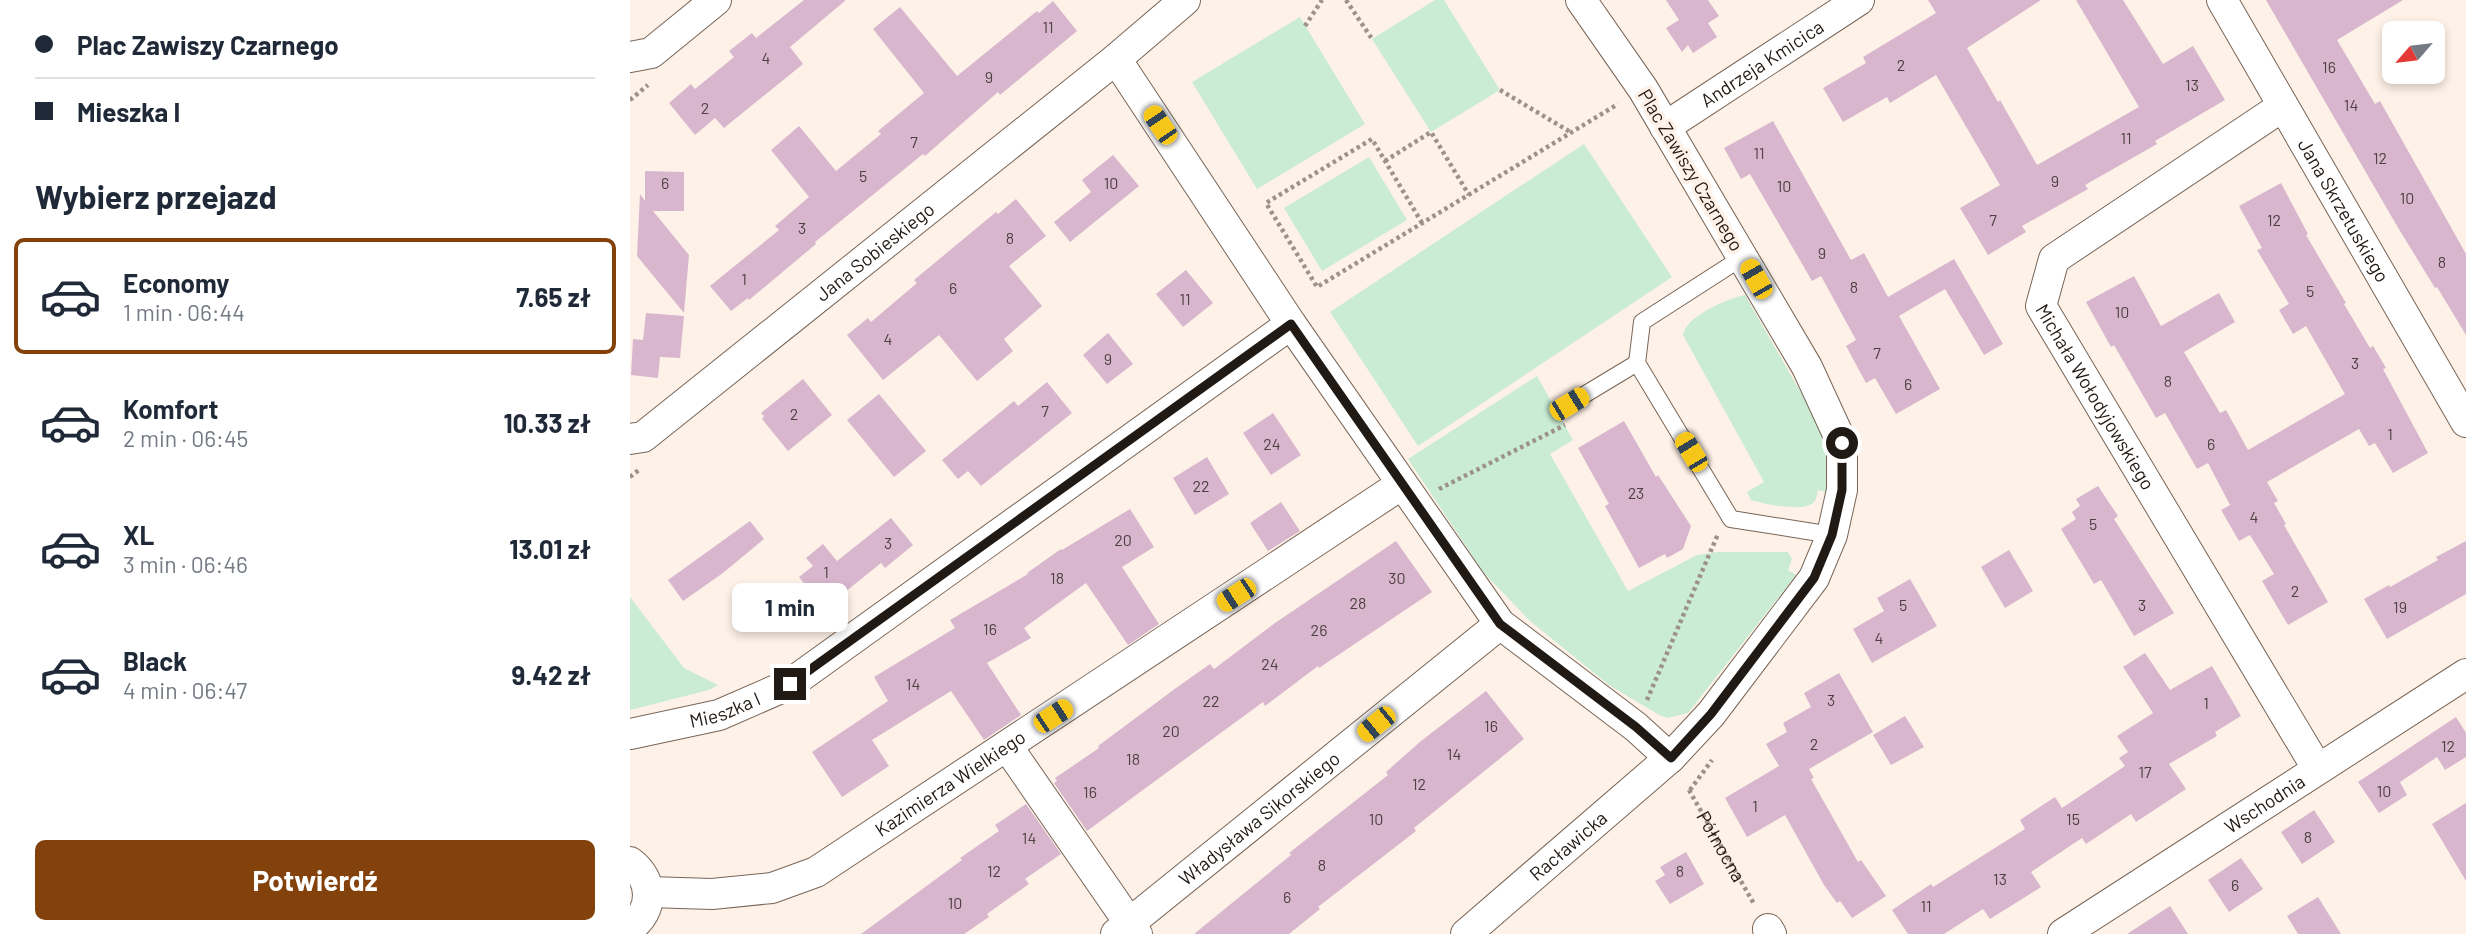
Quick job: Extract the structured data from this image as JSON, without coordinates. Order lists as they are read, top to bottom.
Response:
{
  "streets": {
    "street": [
      "Andrzeja Kmicica",
      "Plac Zawiszy Czarnego",
      "Jana Skrzetuskiego",
      "Jana Sobieskiego",
      "Michała Wołodyjowskiego",
      "Mieszka I",
      "Kazimierza Wielkiego",
      "Wschodnia",
      "Władysława Sikorskiego",
      "Racławicka"
    ],
    "path": ["Północna"]
  },
  "crossings": [
    ["Andrzeja Kmicica", "Plac Zawiszy Czarnego"],
    ["Plac Zawiszy Czarnego", "Racławicka"],
    ["Plac Zawiszy Czarnego", "Północna"],
    ["Jana Skrzetuskiego", "Michała Wołodyjowskiego"],
    ["Michała Wołodyjowskiego", "Wschodnia"],
    ["Racławicka", "Północna"]
  ],
  "house_numbers": [
    "11",
    "4",
    "2",
    "16",
    "9",
    "13",
    "14",
    "2",
    "11",
    "7",
    "11",
    "12",
    "5",
    "9",
    "6",
    "10",
    "10",
    "10",
    "7",
    "12",
    "3",
    "8",
    "9",
    "8",
    "1",
    "8",
    "6",
    "5",
    "11",
    "10",
    "4",
    "7",
    "9",
    "3",
    "8",
    "6",
    "7",
    "2",
    "1",
    "24",
    "6",
    "22",
    "23",
    "4",
    "5",
    "20",
    "3",
    "1",
    "18",
    "30",
    "2",
    "28",
    "5",
    "3",
    "19",
    "16",
    "26",
    "4",
    "24",
    "14",
    "3",
    "22",
    "1",
    "16",
    "20",
    "2",
    "12",
    "14",
    "18",
    "17",
    "12",
    "10",
    "16",
    "1",
    "10",
    "15",
    "8",
    "14",
    "8",
    "12",
    "8",
    "13",
    "6",
    "6",
    "10",
    "11"
  ],
  "north": "bottom left",
  "page": {
    "banner": ["Plac Zawiszy Czarnego", "Mieszka I"],
    "heading": "Wybierz przejazd",
    "list": [
      {
        "name": "Economy",
        "note": "1 min · 06:44",
        "value": "7.65 zł"
      },
      {
        "name": "Komfort",
        "note": "2 min · 06:45",
        "value": "10.33 zł"
      },
      {
        "name": "XL",
        "note": "3 min · 06:46",
        "value": "13.01 zł"
      },
      {
        "name": "Black",
        "note": "4 min · 06:47",
        "value": "9.42 zł"
      }
    ],
    "bubble": "1 min",
    "buttons": "Potwierdź"
  }
}
